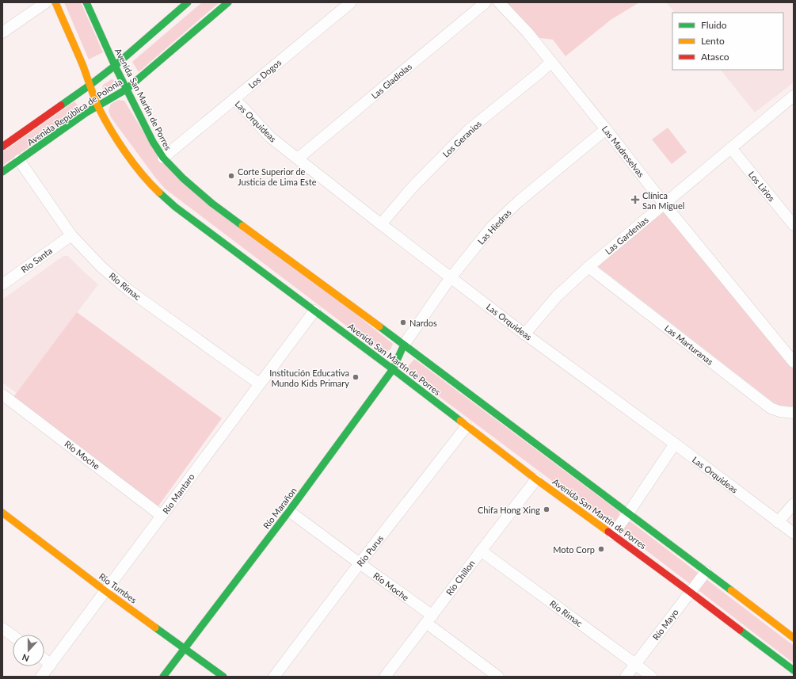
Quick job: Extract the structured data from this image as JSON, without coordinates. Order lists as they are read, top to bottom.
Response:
{
  "streets": {
    "main road": [
      "Avenida San Martín de Porres",
      "Avenida República de Polonia",
      "Río Marañon",
      "Rio Tumbes"
    ],
    "street": [
      "Los Dogos",
      "Las Gladiolas",
      "Las Orquideas",
      "Los Geranios",
      "Las Madreselvas",
      "Los Lirios",
      "Las Hiedras",
      "Las Gardenias",
      "Río Santa",
      "Río Rimac",
      "Las Marturanas",
      "Río Moche",
      "Río Mantaro",
      "Río Purus",
      "Río Chillon",
      "Río Mayo"
    ]
  },
  "crossings": [
    ["Los Dogos", "Avenida San Martín de Porres"],
    ["Los Dogos", "Las Orquideas"],
    ["Las Gladiolas", "Las Orquideas"],
    ["Avenida San Martín de Porres", "Avenida República de Polonia"],
    ["Avenida San Martín de Porres", "Las Hiedras"],
    ["Avenida San Martín de Porres", "Río Mantaro"],
    ["Avenida San Martín de Porres", "Río Marañon"],
    ["Avenida San Martín de Porres", "Río Purus"],
    ["Avenida San Martín de Porres", "Río Chillon"],
    ["Avenida San Martín de Porres", "Río Mayo"],
    ["Avenida República de Polonia", "Río Rimac"],
    ["Las Orquideas", "Los Geranios"],
    ["Las Orquideas", "Las Hiedras"],
    ["Las Orquideas", "Las Gardenias"],
    ["Los Geranios", "Las Madreselvas"],
    ["Las Madreselvas", "Las Hiedras"],
    ["Las Madreselvas", "Las Gardenias"],
    ["Los Lirios", "Las Gardenias"],
    ["Las Hiedras", "Río Marañon"],
    ["Las Gardenias", "Las Marturanas"],
    ["Río Santa", "Río Rimac"],
    ["Río Rimac", "Río Mantaro"],
    ["Río Rimac", "Río Chillon"],
    ["Río Rimac", "Río Mayo"],
    ["Río Moche", "Río Mantaro"],
    ["Río Moche", "Río Marañon"],
    ["Río Moche", "Río Purus"],
    ["Río Moche", "Río Chillon"],
    ["Río Mantaro", "Rio Tumbes"],
    ["Río Marañon", "Rio Tumbes"]
  ],
  "places": {
    "other": [
      "Corte Superior de Justicia de Lima Este",
      "Nardos",
      "Institución Educativa Mundo Kids Primary",
      "Chifa Hong Xing",
      "Moto Corp"
    ],
    "health": ["Clínica San Miguel"]
  },
  "legend": ["Fluido", "Lento", "Atasco"],
  "north": "bottom"
}
